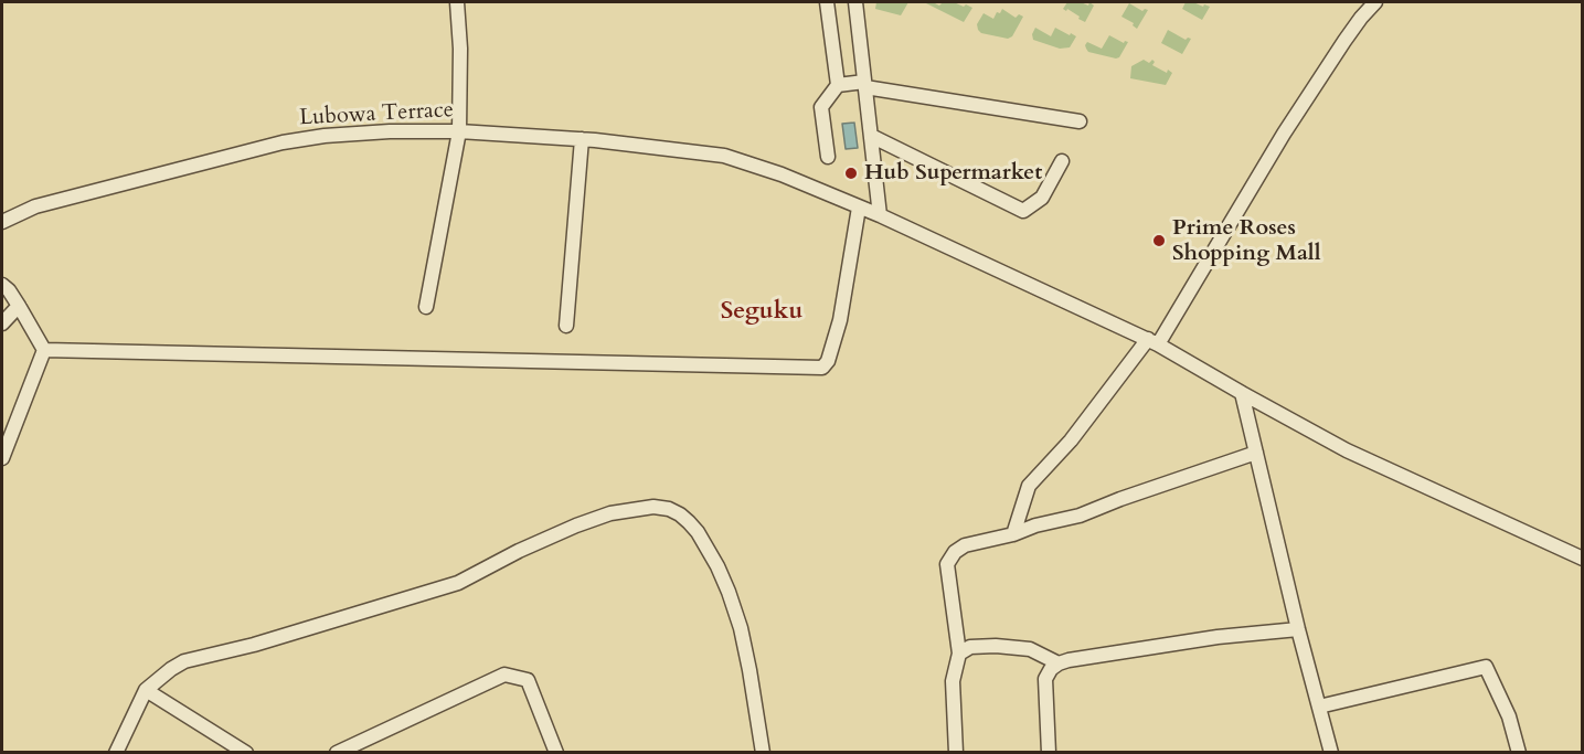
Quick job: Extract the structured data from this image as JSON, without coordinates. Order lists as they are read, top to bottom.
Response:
{
  "streets": {
    "street": ["Lubowa Terrace"]
  },
  "districts": ["Seguku"],
  "places": ["Hub Supermarket", "Prime Roses Shopping Mall"]
}
